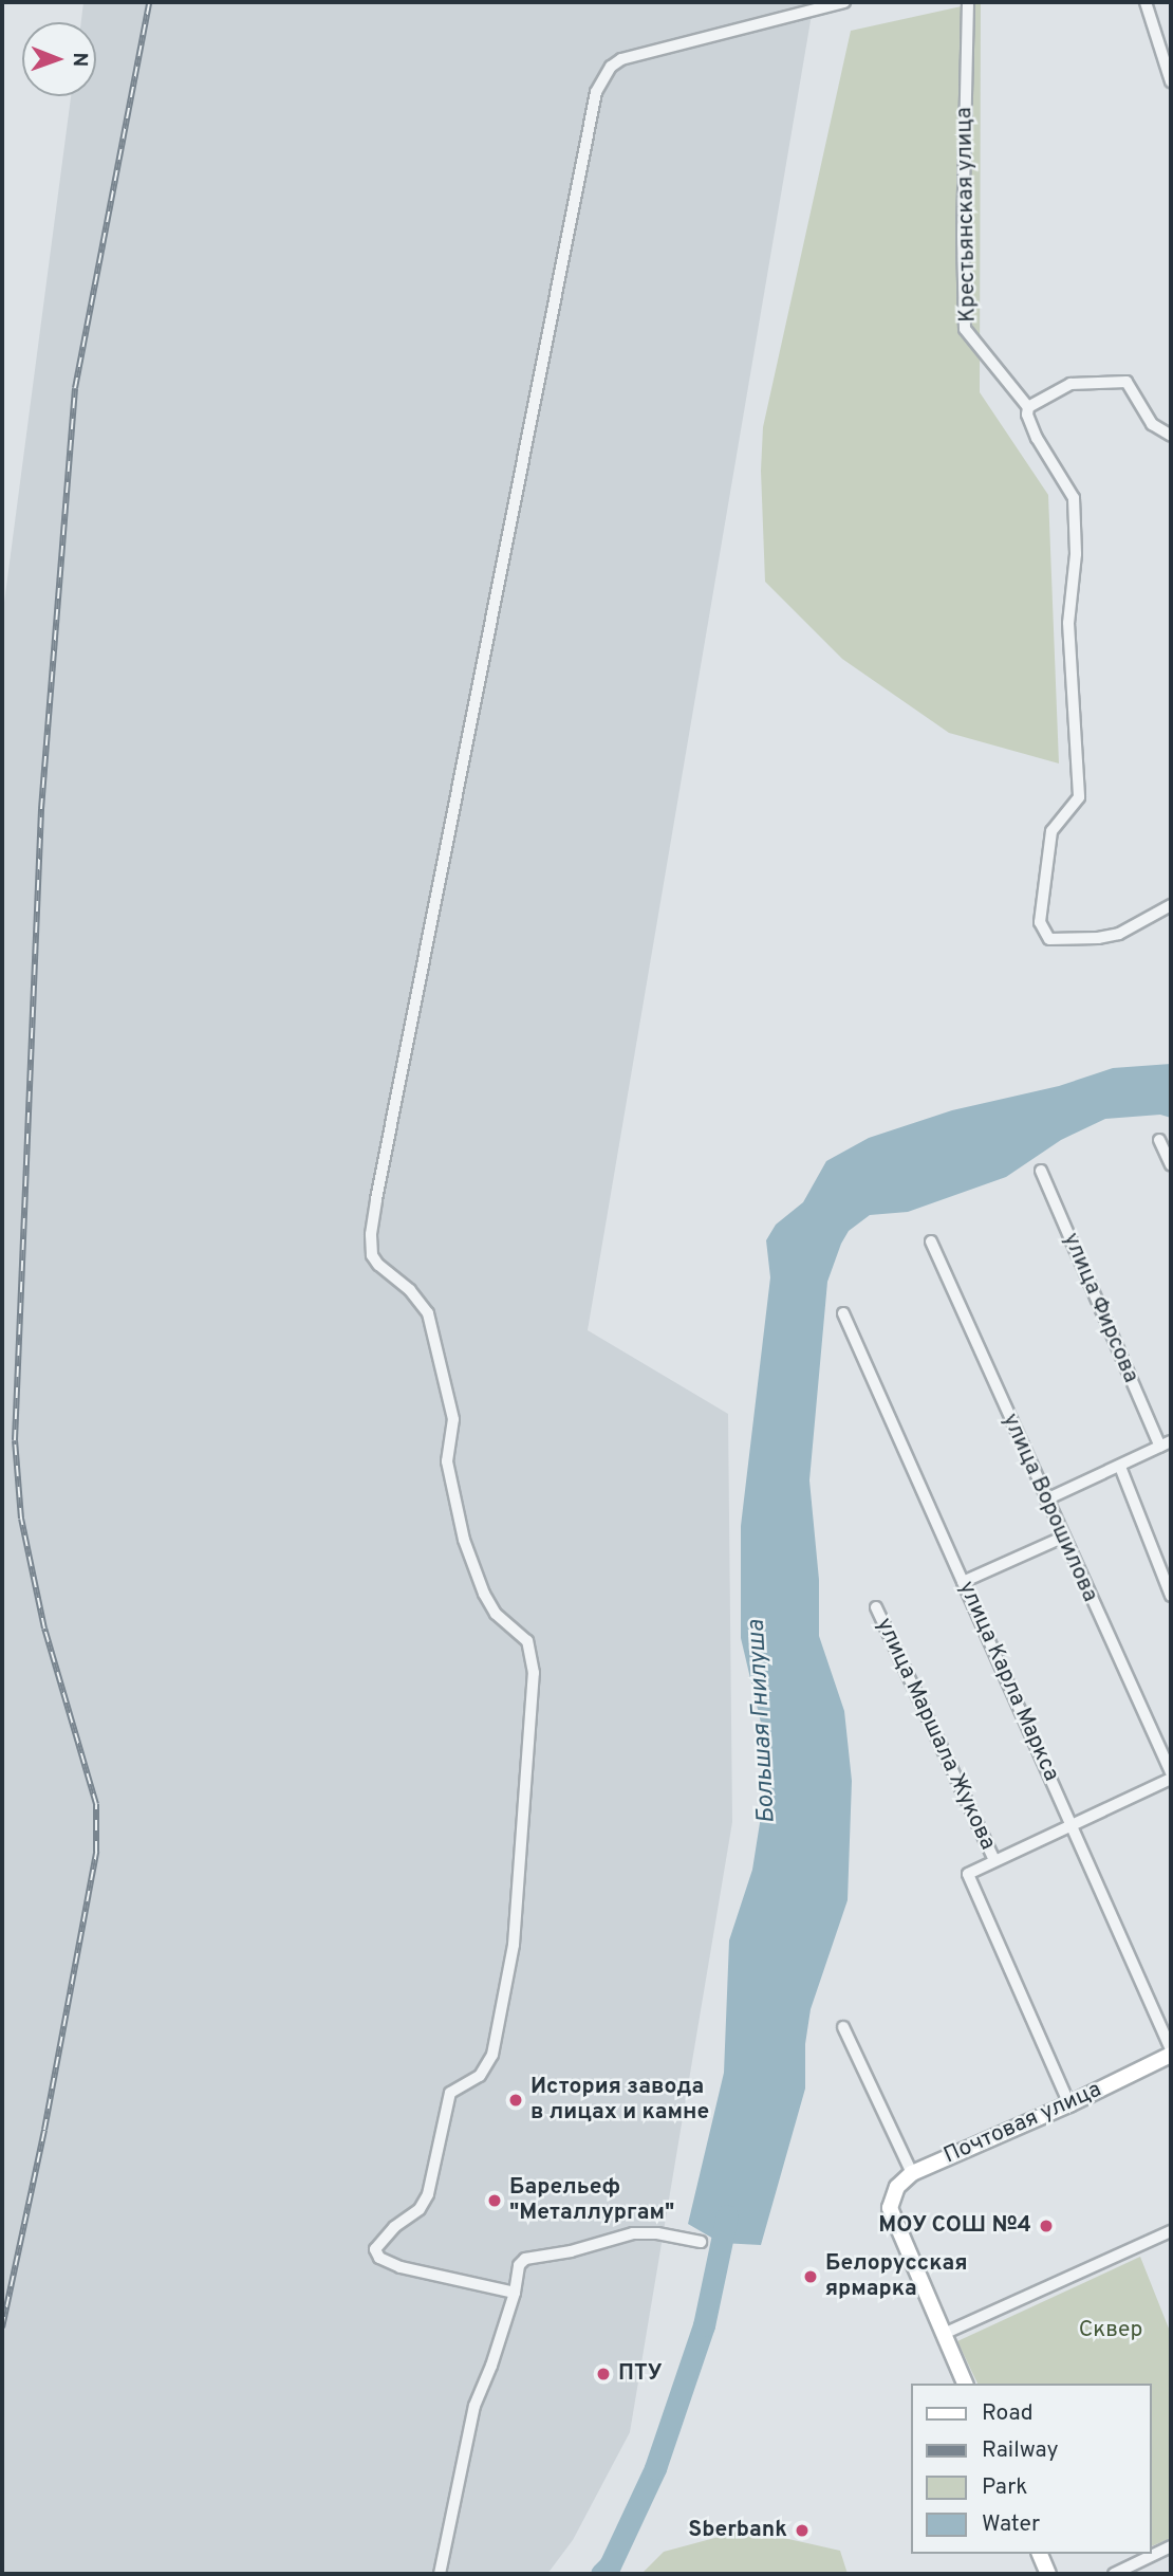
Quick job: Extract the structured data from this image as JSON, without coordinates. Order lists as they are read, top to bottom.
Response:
{
  "streets": {
    "main road": ["Почтовая улица"],
    "street": [
      "Крестьянская улица",
      "улица Фирсова",
      "улица Ворошилова",
      "улица Карла Маркса",
      "улица Маршала Жукова"
    ]
  },
  "crossings": [
    ["улица Карла Маркса", "Почтовая улица"],
    ["улица Маршала Жукова", "Почтовая улица"]
  ],
  "water": ["Большая Гнилуша"],
  "parks": ["Сквер"],
  "places": [
    "История завода в лицах и камне",
    "Барельеф \"Металлургам\"",
    "МОУ СОШ №4",
    "Белорусская ярмарка",
    "ПТУ",
    "Sberbank"
  ],
  "legend": [
    "Road",
    "Railway",
    "Park",
    "Water"
  ],
  "north": "right"
}
